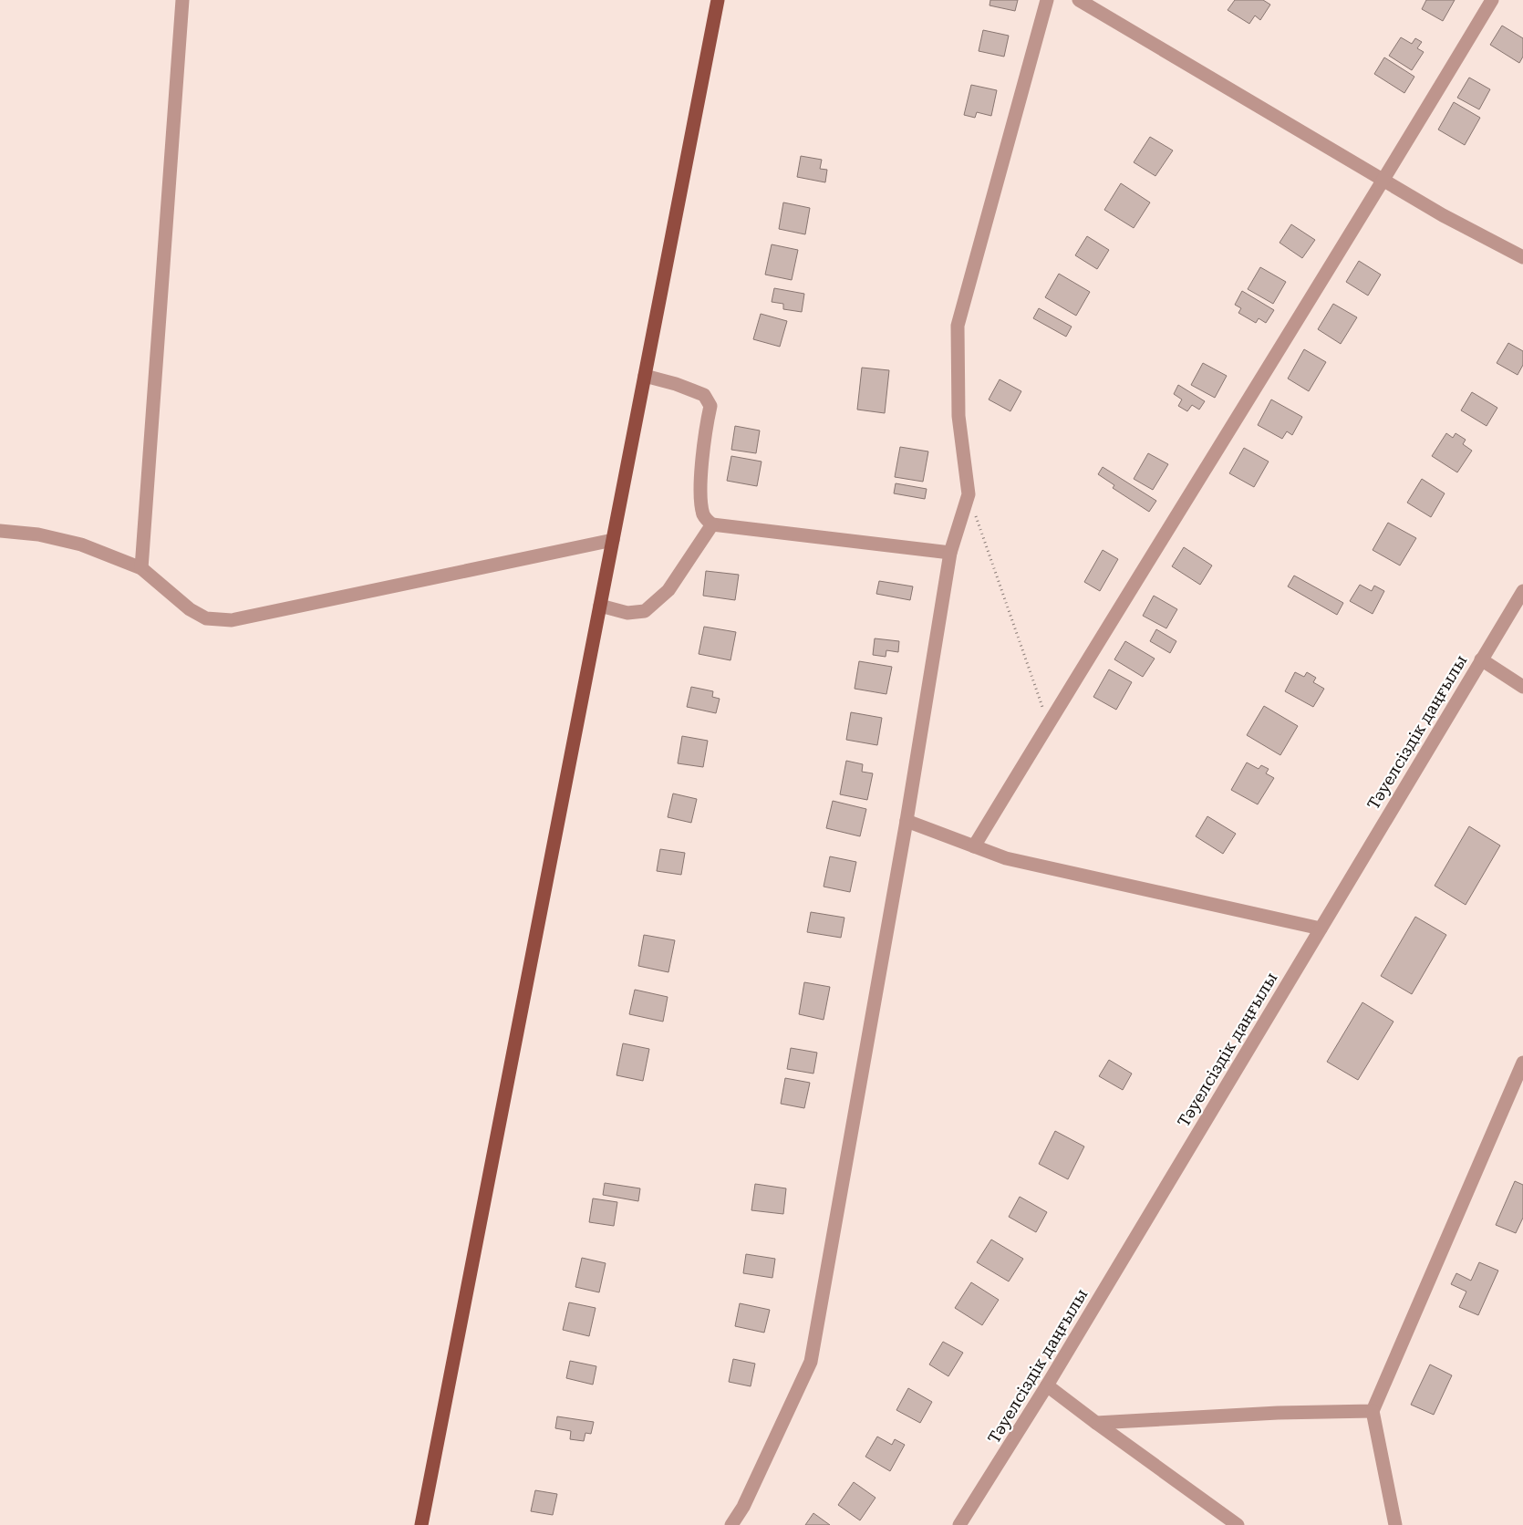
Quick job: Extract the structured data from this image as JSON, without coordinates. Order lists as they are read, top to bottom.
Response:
{
  "streets": {
    "street": ["Тәуелсіздік даңғылы"]
  }
}
